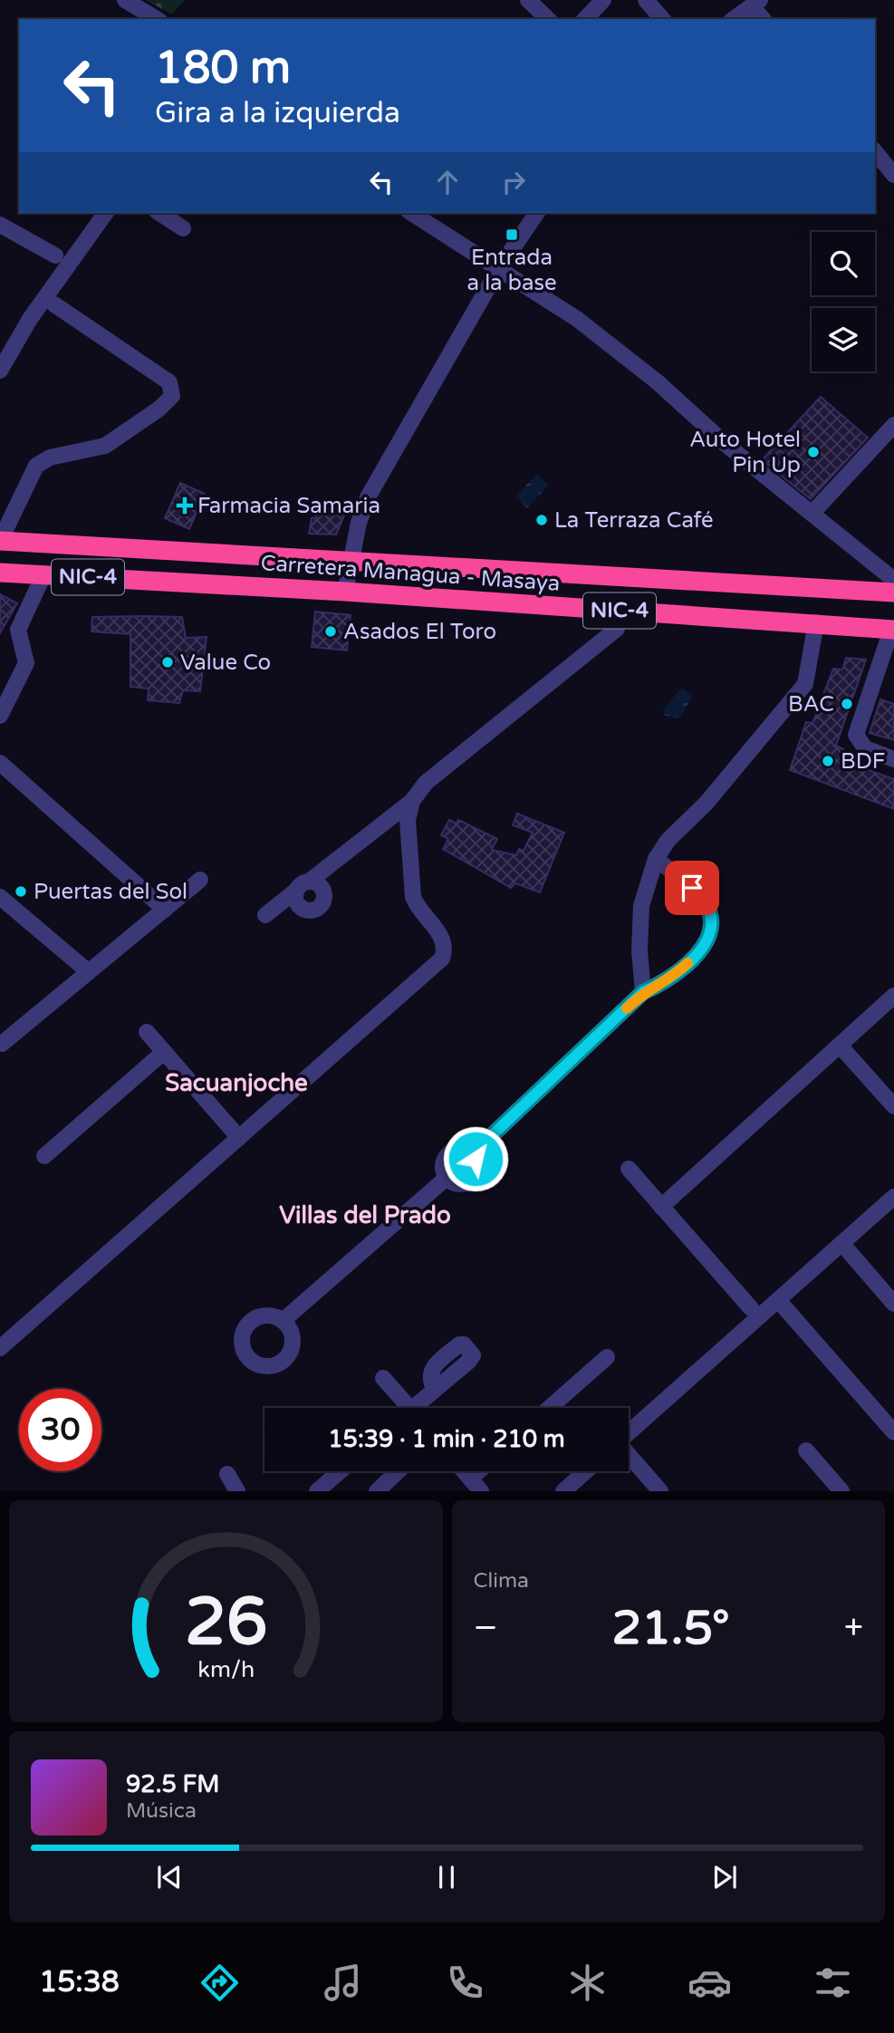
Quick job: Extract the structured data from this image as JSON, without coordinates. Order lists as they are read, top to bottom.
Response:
{
  "streets": {
    "highway": ["Carretera Managua - Masaya", "NIC-4"]
  },
  "districts": ["Sacuanjoche", "Villas del Prado"],
  "places": {
    "transit": ["Entrada a la base"],
    "other": [
      "Auto Hotel Pin Up",
      "La Terraza Café",
      "Asados El Toro",
      "Value Co",
      "BAC",
      "BDF",
      "Puertas del Sol"
    ],
    "health": ["Farmacia Samaria"]
  },
  "page": {
    "turn": ["180 m", "Gira a la izquierda"],
    "limit": "30",
    "trip": "15:39 · 1 min · 210 m",
    "tile": "Clima",
    "heat": ["−", "21.5°", "+"],
    "song": ["92.5 FM", "Música"],
    "tabs": "15:38",
    "gauge": ["26", "km/h"]
  }
}
